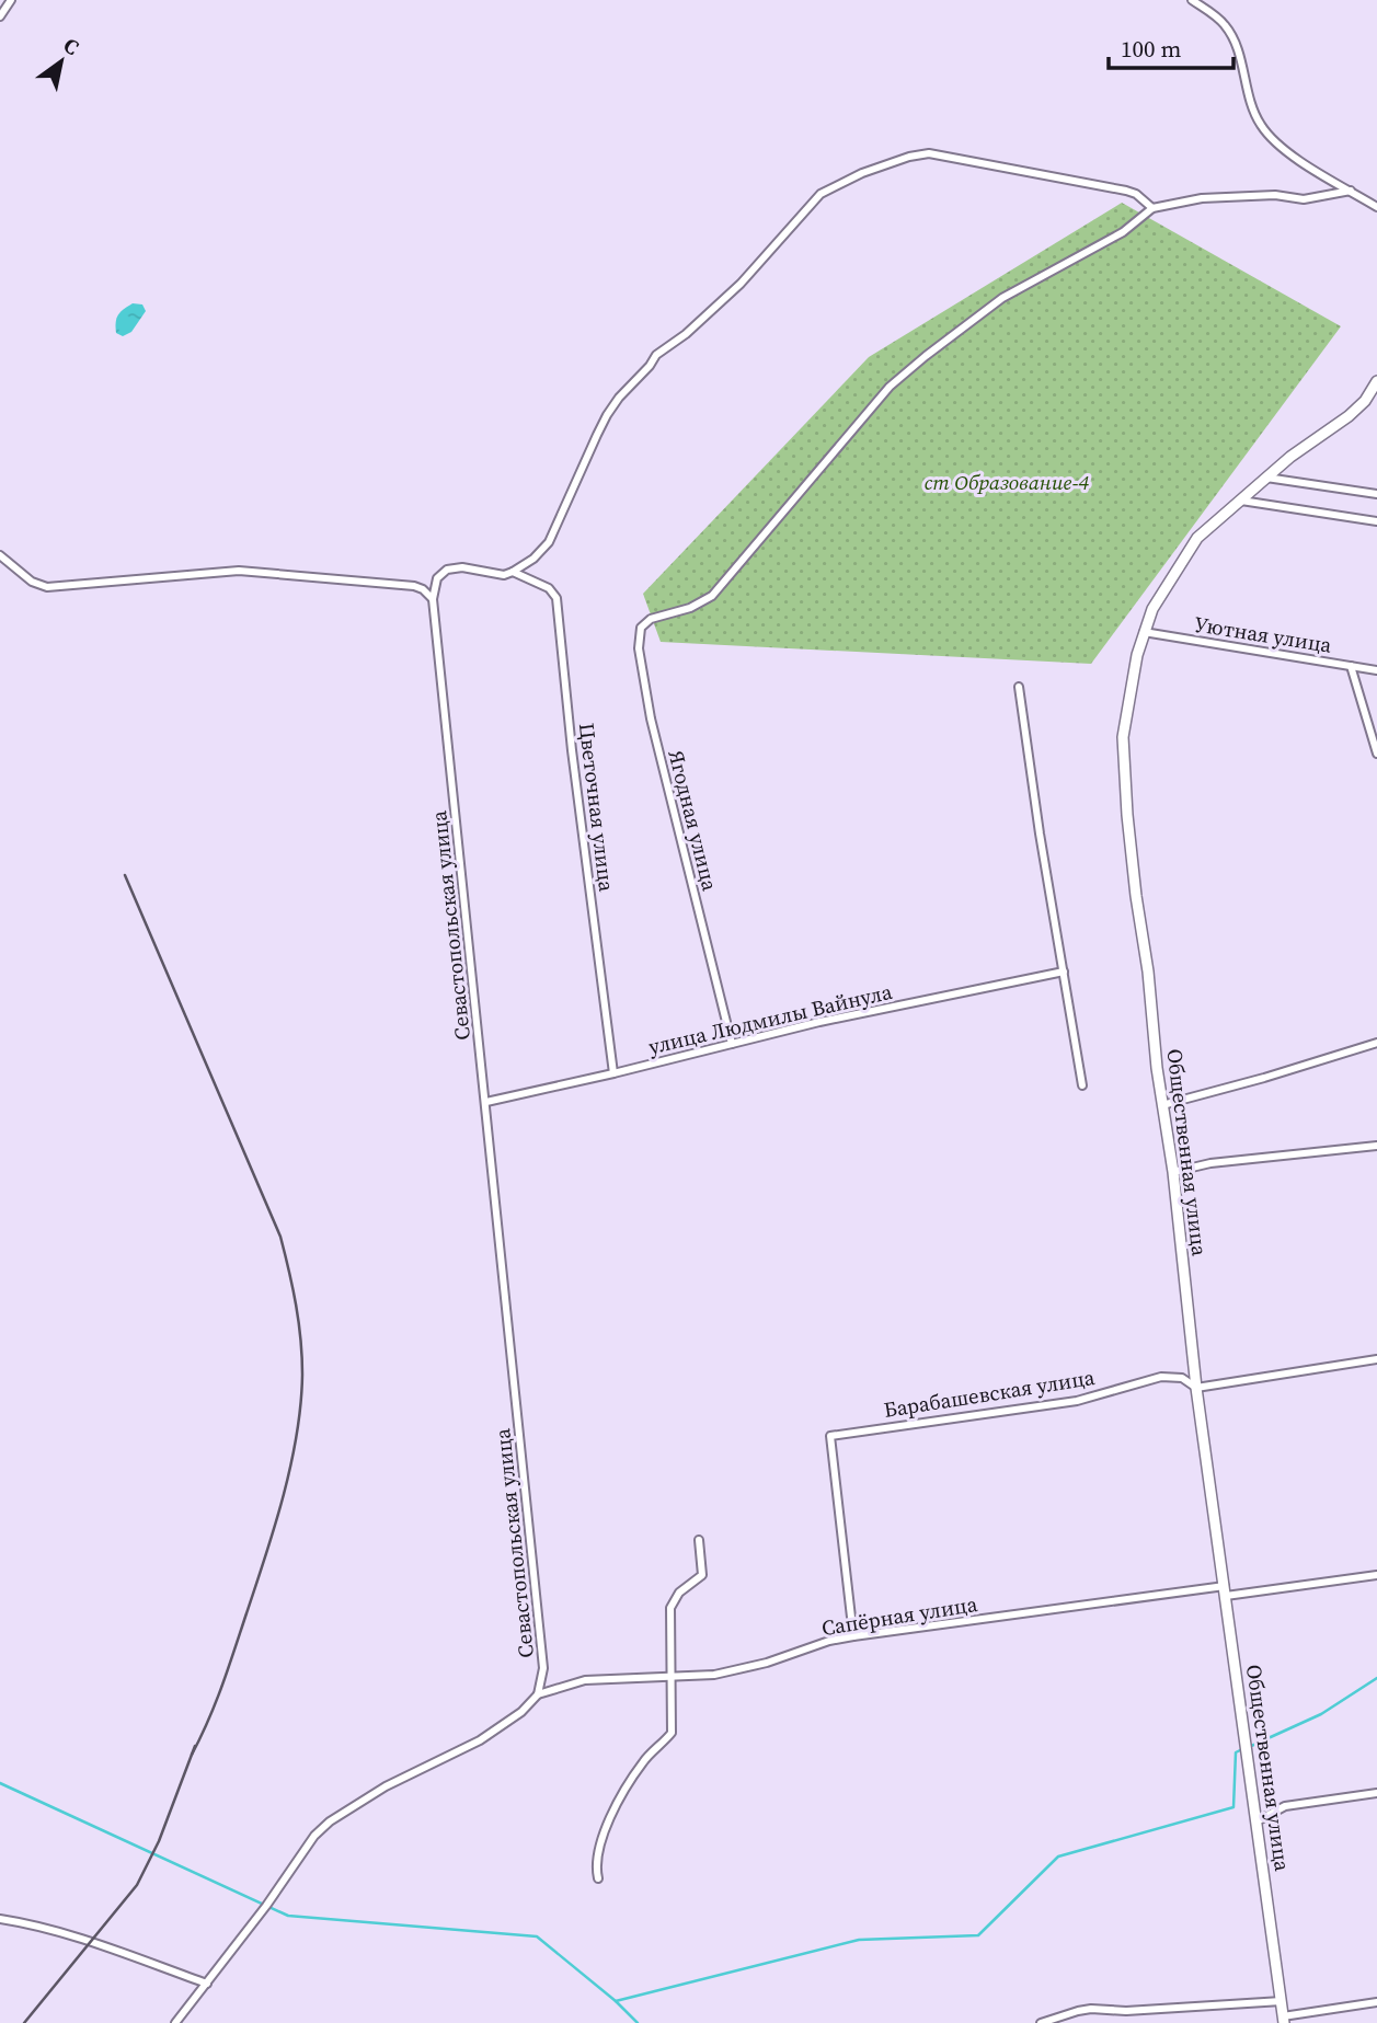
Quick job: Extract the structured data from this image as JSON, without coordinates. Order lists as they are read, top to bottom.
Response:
{
  "streets": {
    "main road": ["Общественная улица"],
    "street": [
      "Уютная улица",
      "Цветочная улица",
      "Ягодная улица",
      "Севастопольская улица",
      "улица Людмилы Вайнула",
      "Барабашевская улица",
      "Сапёрная улица"
    ]
  },
  "crossings": [
    ["Уютная улица", "Общественная улица"],
    ["Цветочная улица", "улица Людмилы Вайнула"],
    ["Ягодная улица", "улица Людмилы Вайнула"],
    ["Севастопольская улица", "улица Людмилы Вайнула"],
    ["Севастопольская улица", "Сапёрная улица"],
    ["Общественная улица", "Барабашевская улица"],
    ["Общественная улица", "Сапёрная улица"],
    ["Барабашевская улица", "Сапёрная улица"]
  ],
  "parks": ["ст Образование-4"],
  "scale_bar": "100 m",
  "north": "top right"
}
